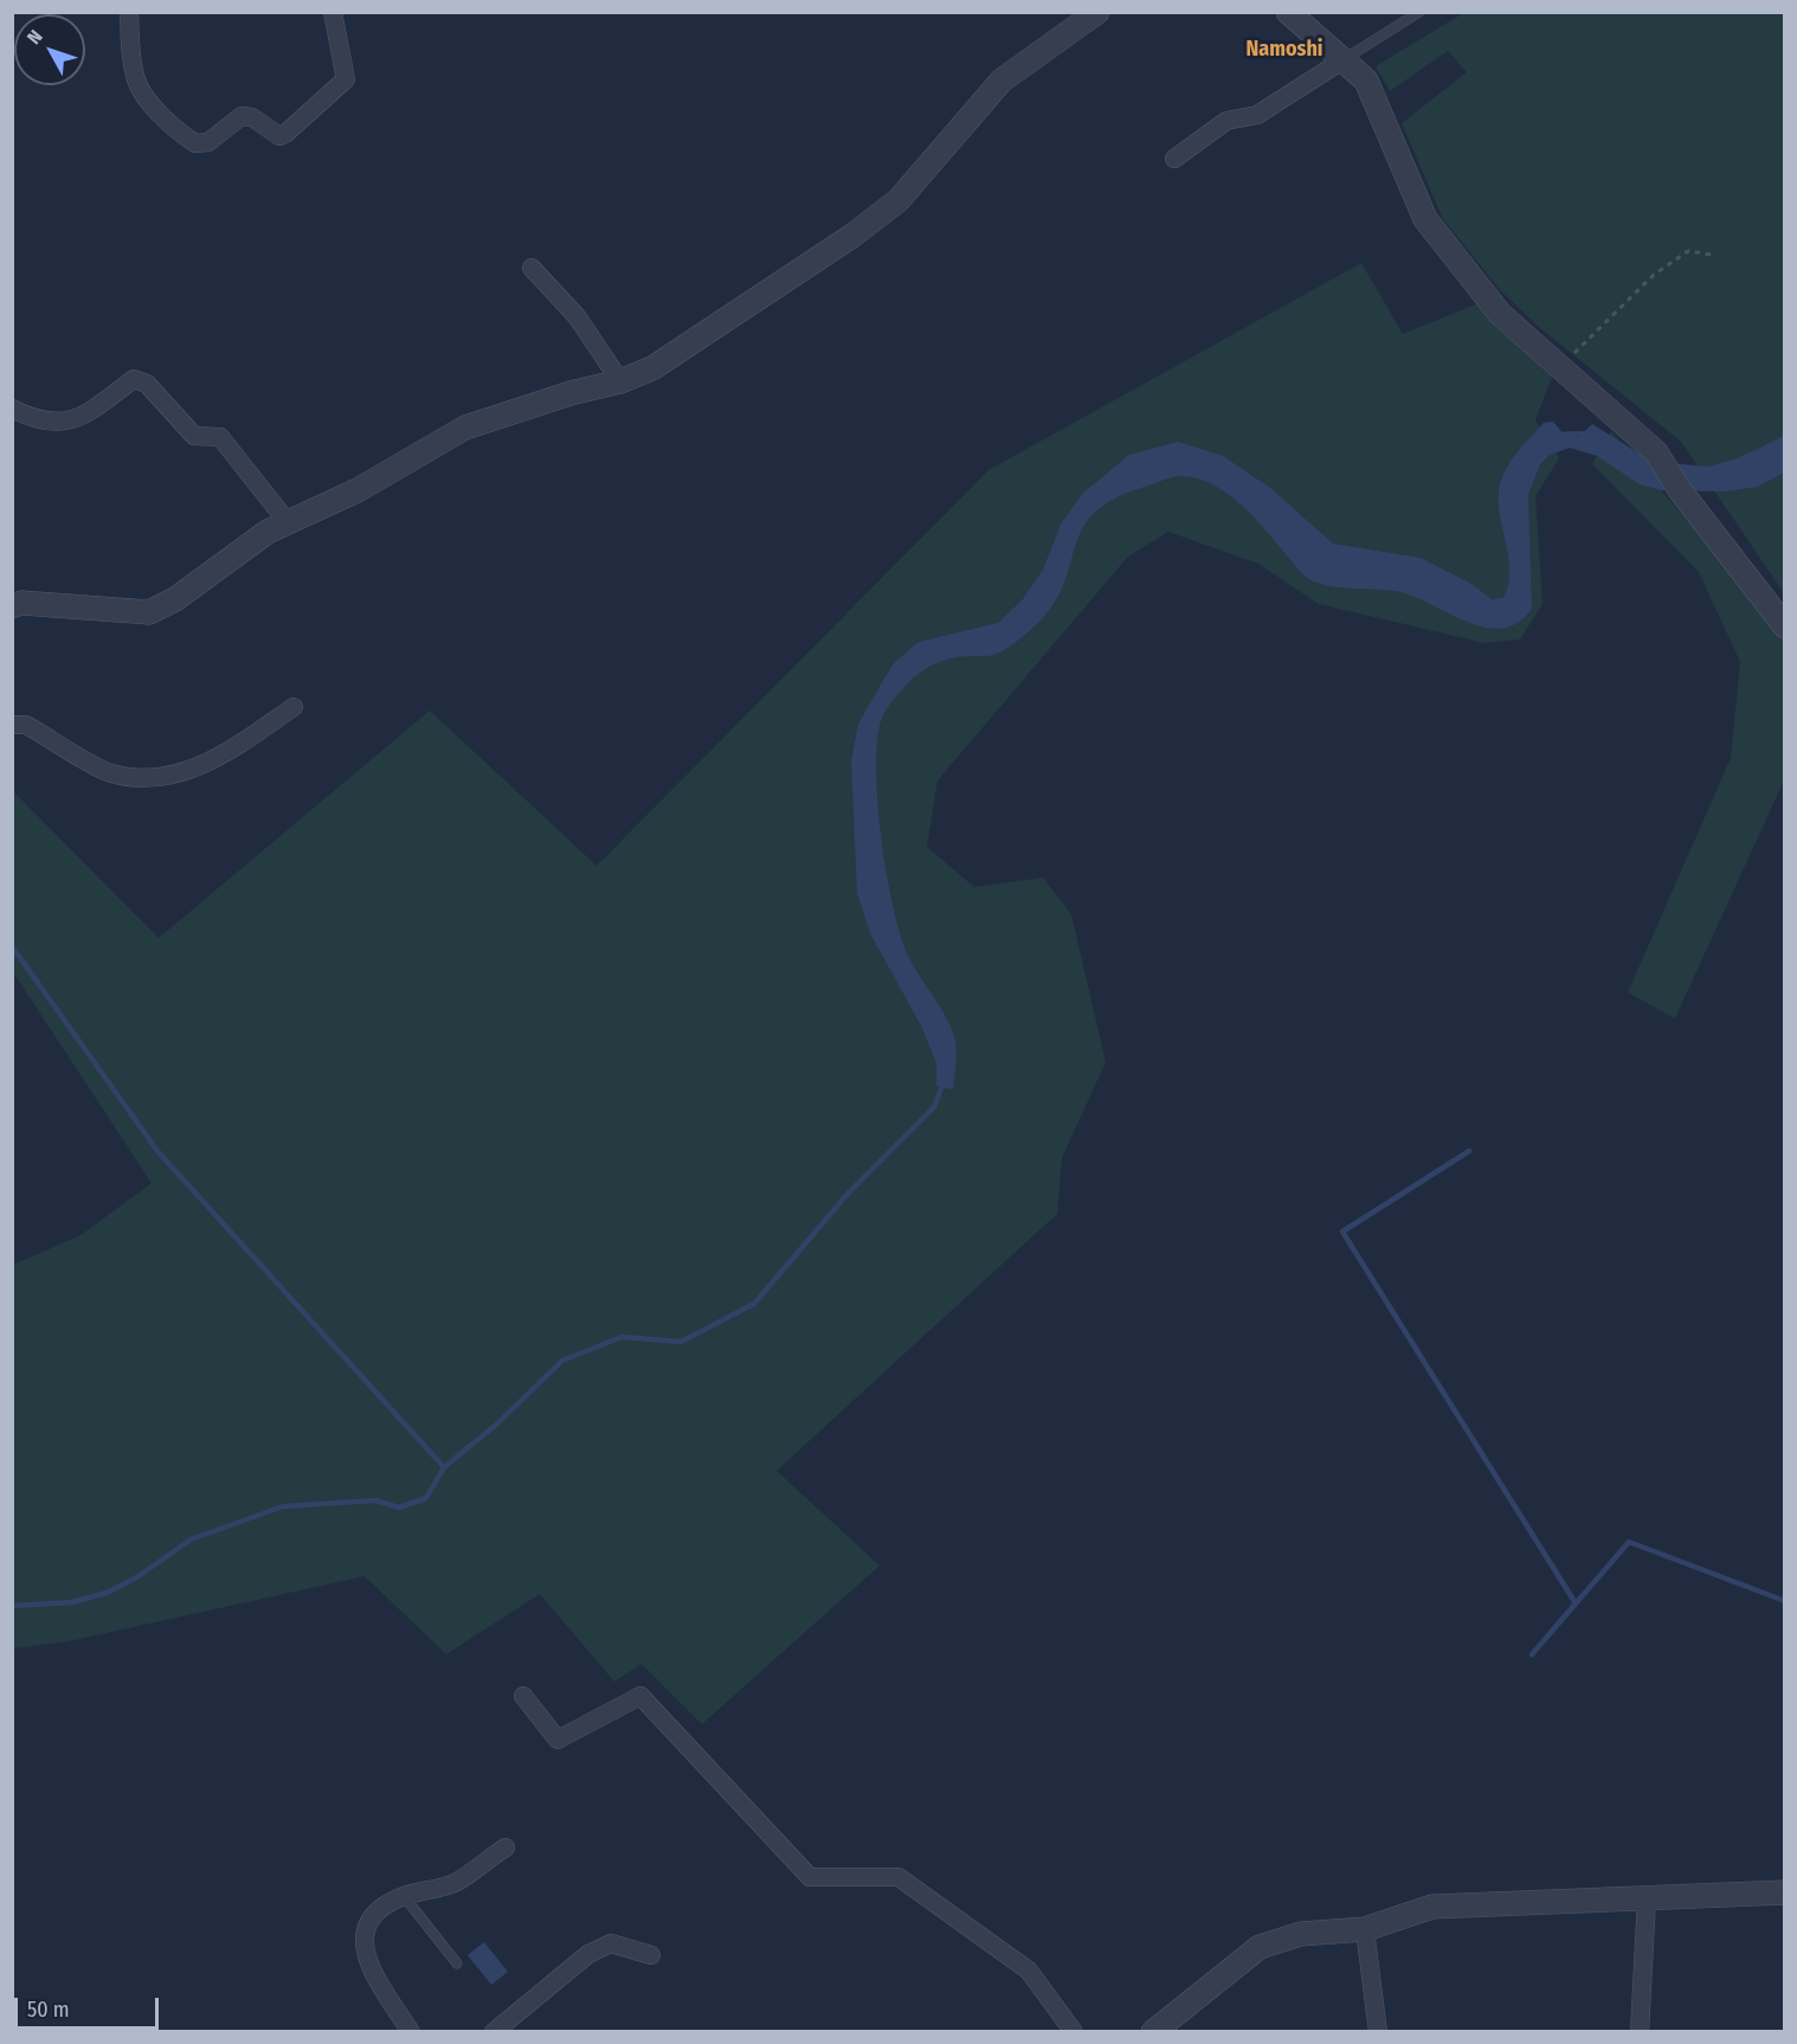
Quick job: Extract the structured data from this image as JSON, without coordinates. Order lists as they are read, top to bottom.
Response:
{
  "districts": ["Namoshi"],
  "scale_bar": "50 m",
  "north": "top left"
}
